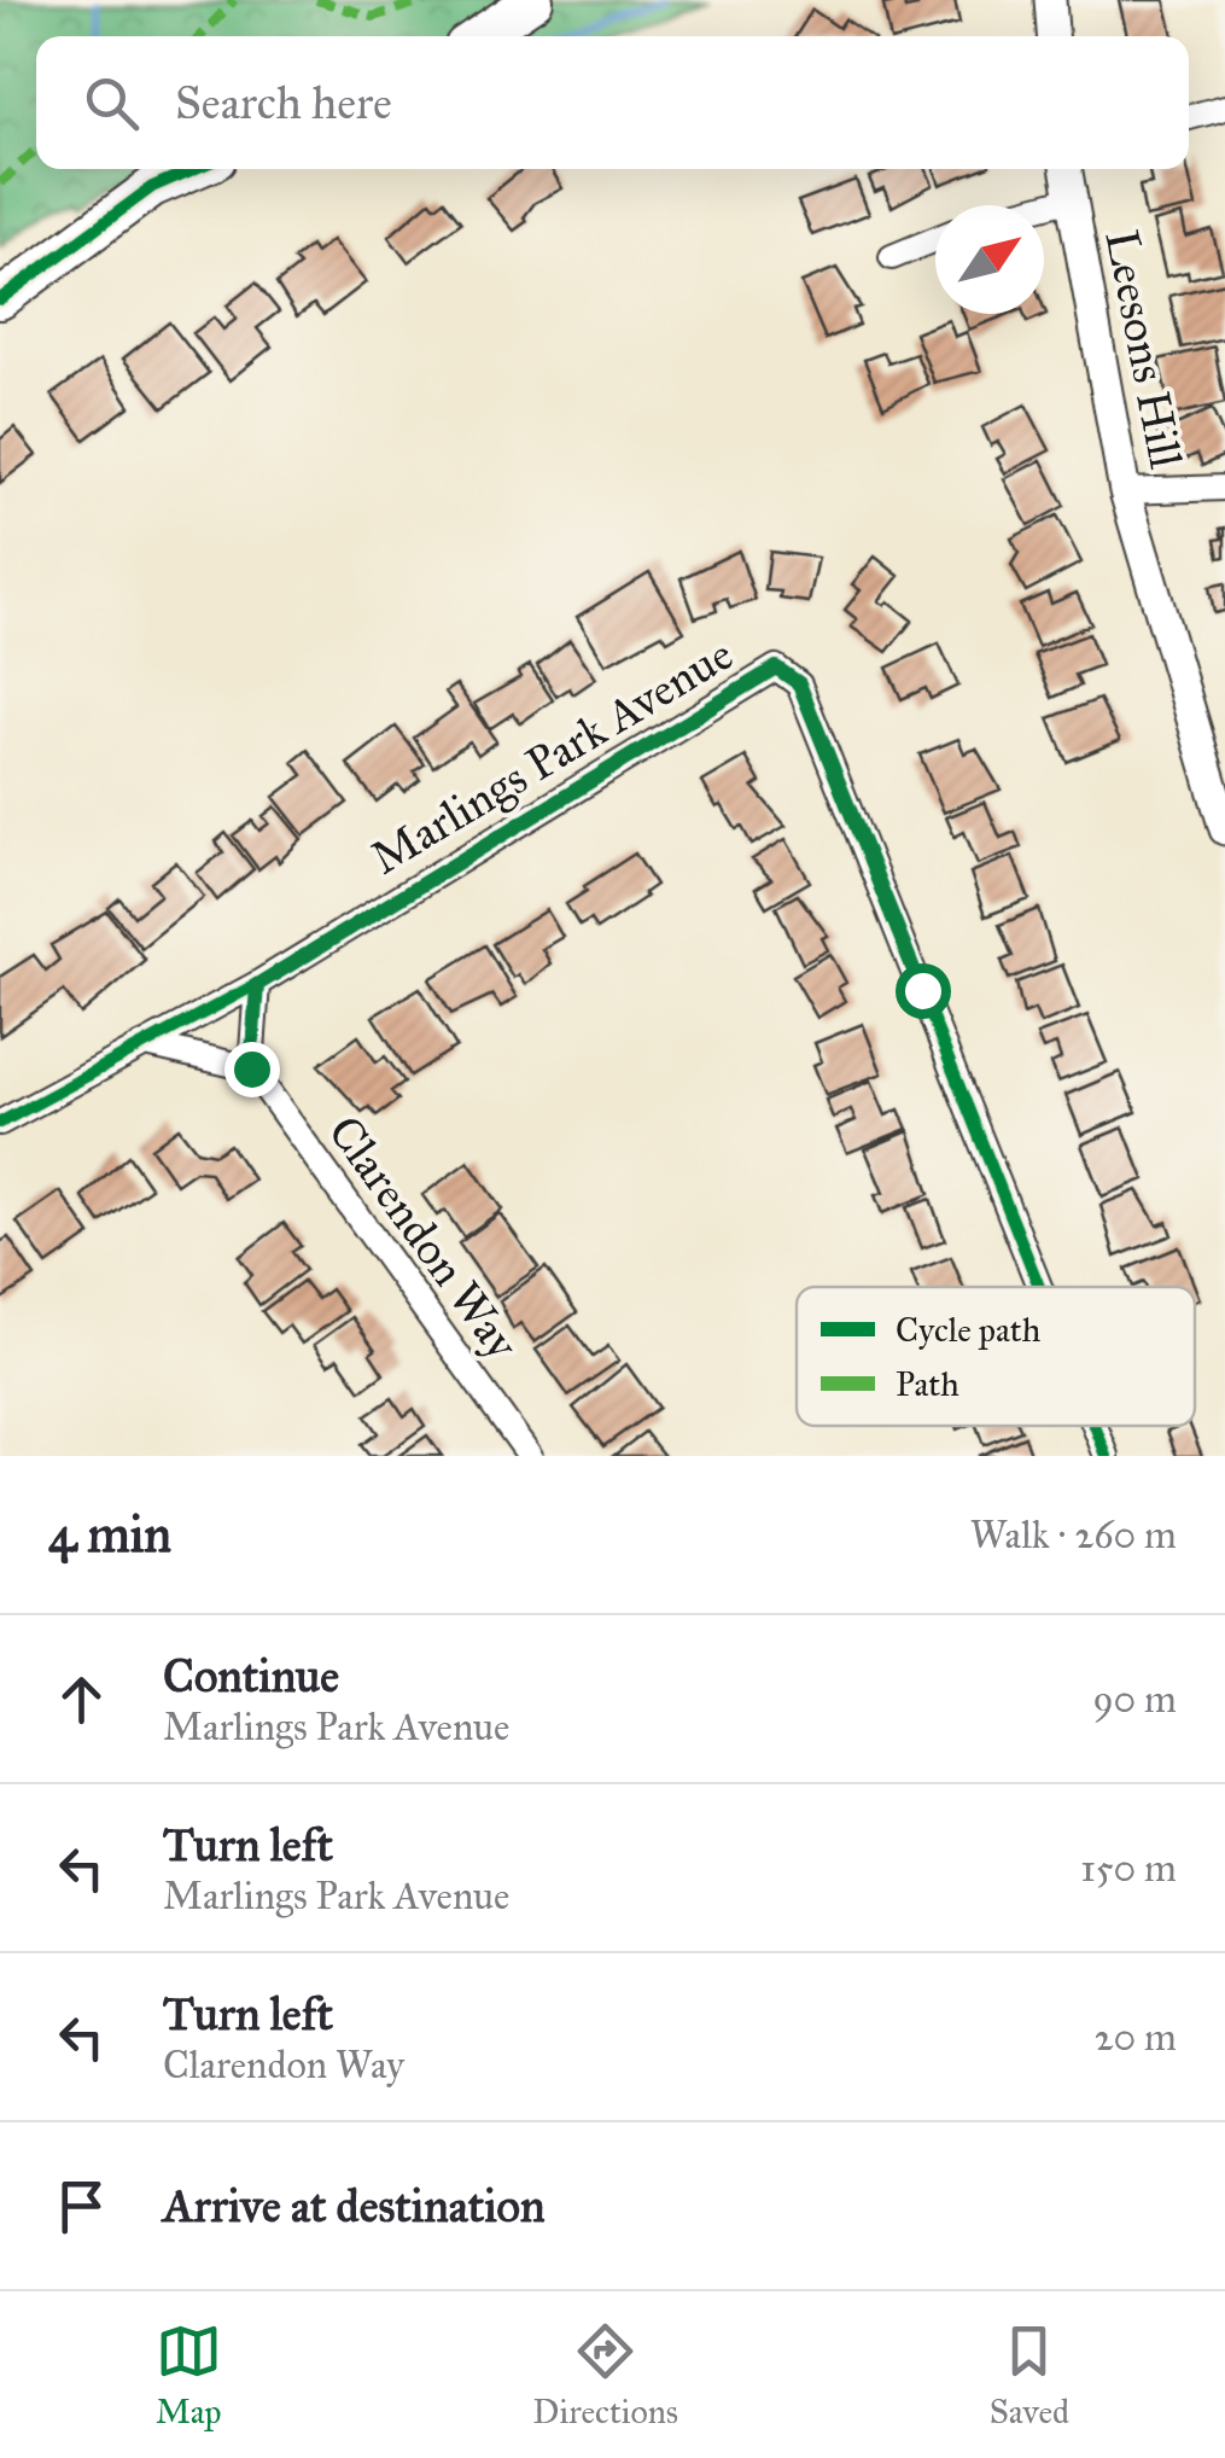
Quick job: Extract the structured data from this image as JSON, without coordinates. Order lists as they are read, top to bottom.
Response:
{
  "streets": {
    "street": ["Leesons Hill", "Marlings Park Avenue", "Clarendon Way"]
  },
  "legend": ["Cycle path", "Path"],
  "north": "top right",
  "page": {
    "search": "Search here",
    "heading": ["4 min", "Walk · 260 m"],
    "list": [
      ["Continue", "Marlings Park Avenue", "90 m"],
      ["Turn left", "Marlings Park Avenue", "150 m"],
      ["Turn left", "Clarendon Way", "20 m"],
      "Arrive at destination"
    ],
    "nav": ["Map", "Directions", "Saved"]
  }
}
